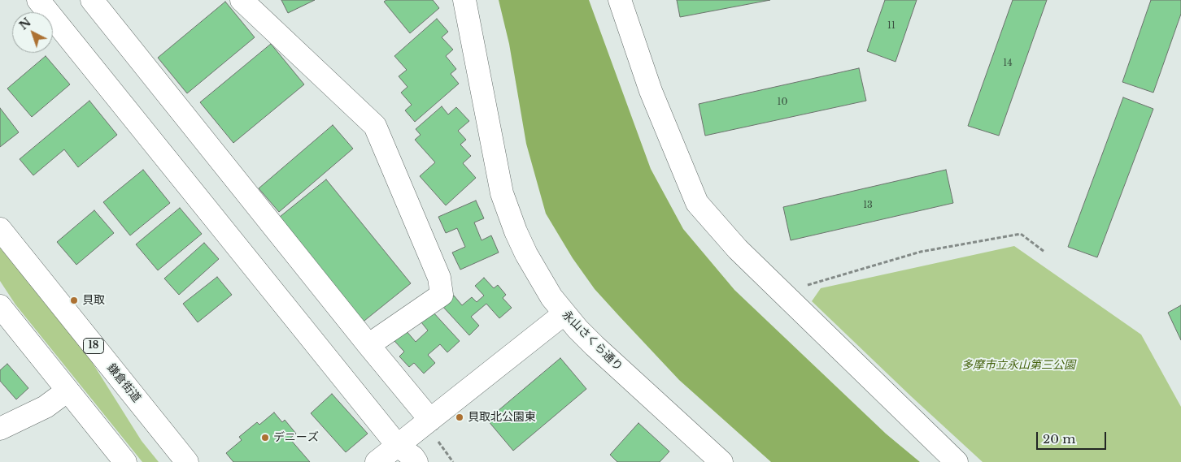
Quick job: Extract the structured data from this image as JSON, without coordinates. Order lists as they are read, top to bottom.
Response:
{
  "streets": {
    "street": ["永山さくら通り", "18", "鎌倉街道"]
  },
  "parks": ["多摩市立永山第三公園"],
  "places": ["貝取", "貝取北公園東", "デニーズ"],
  "house_numbers": [
    "11",
    "14",
    "10",
    "13"
  ],
  "scale_bar": "20 m",
  "north": "top left"
}
